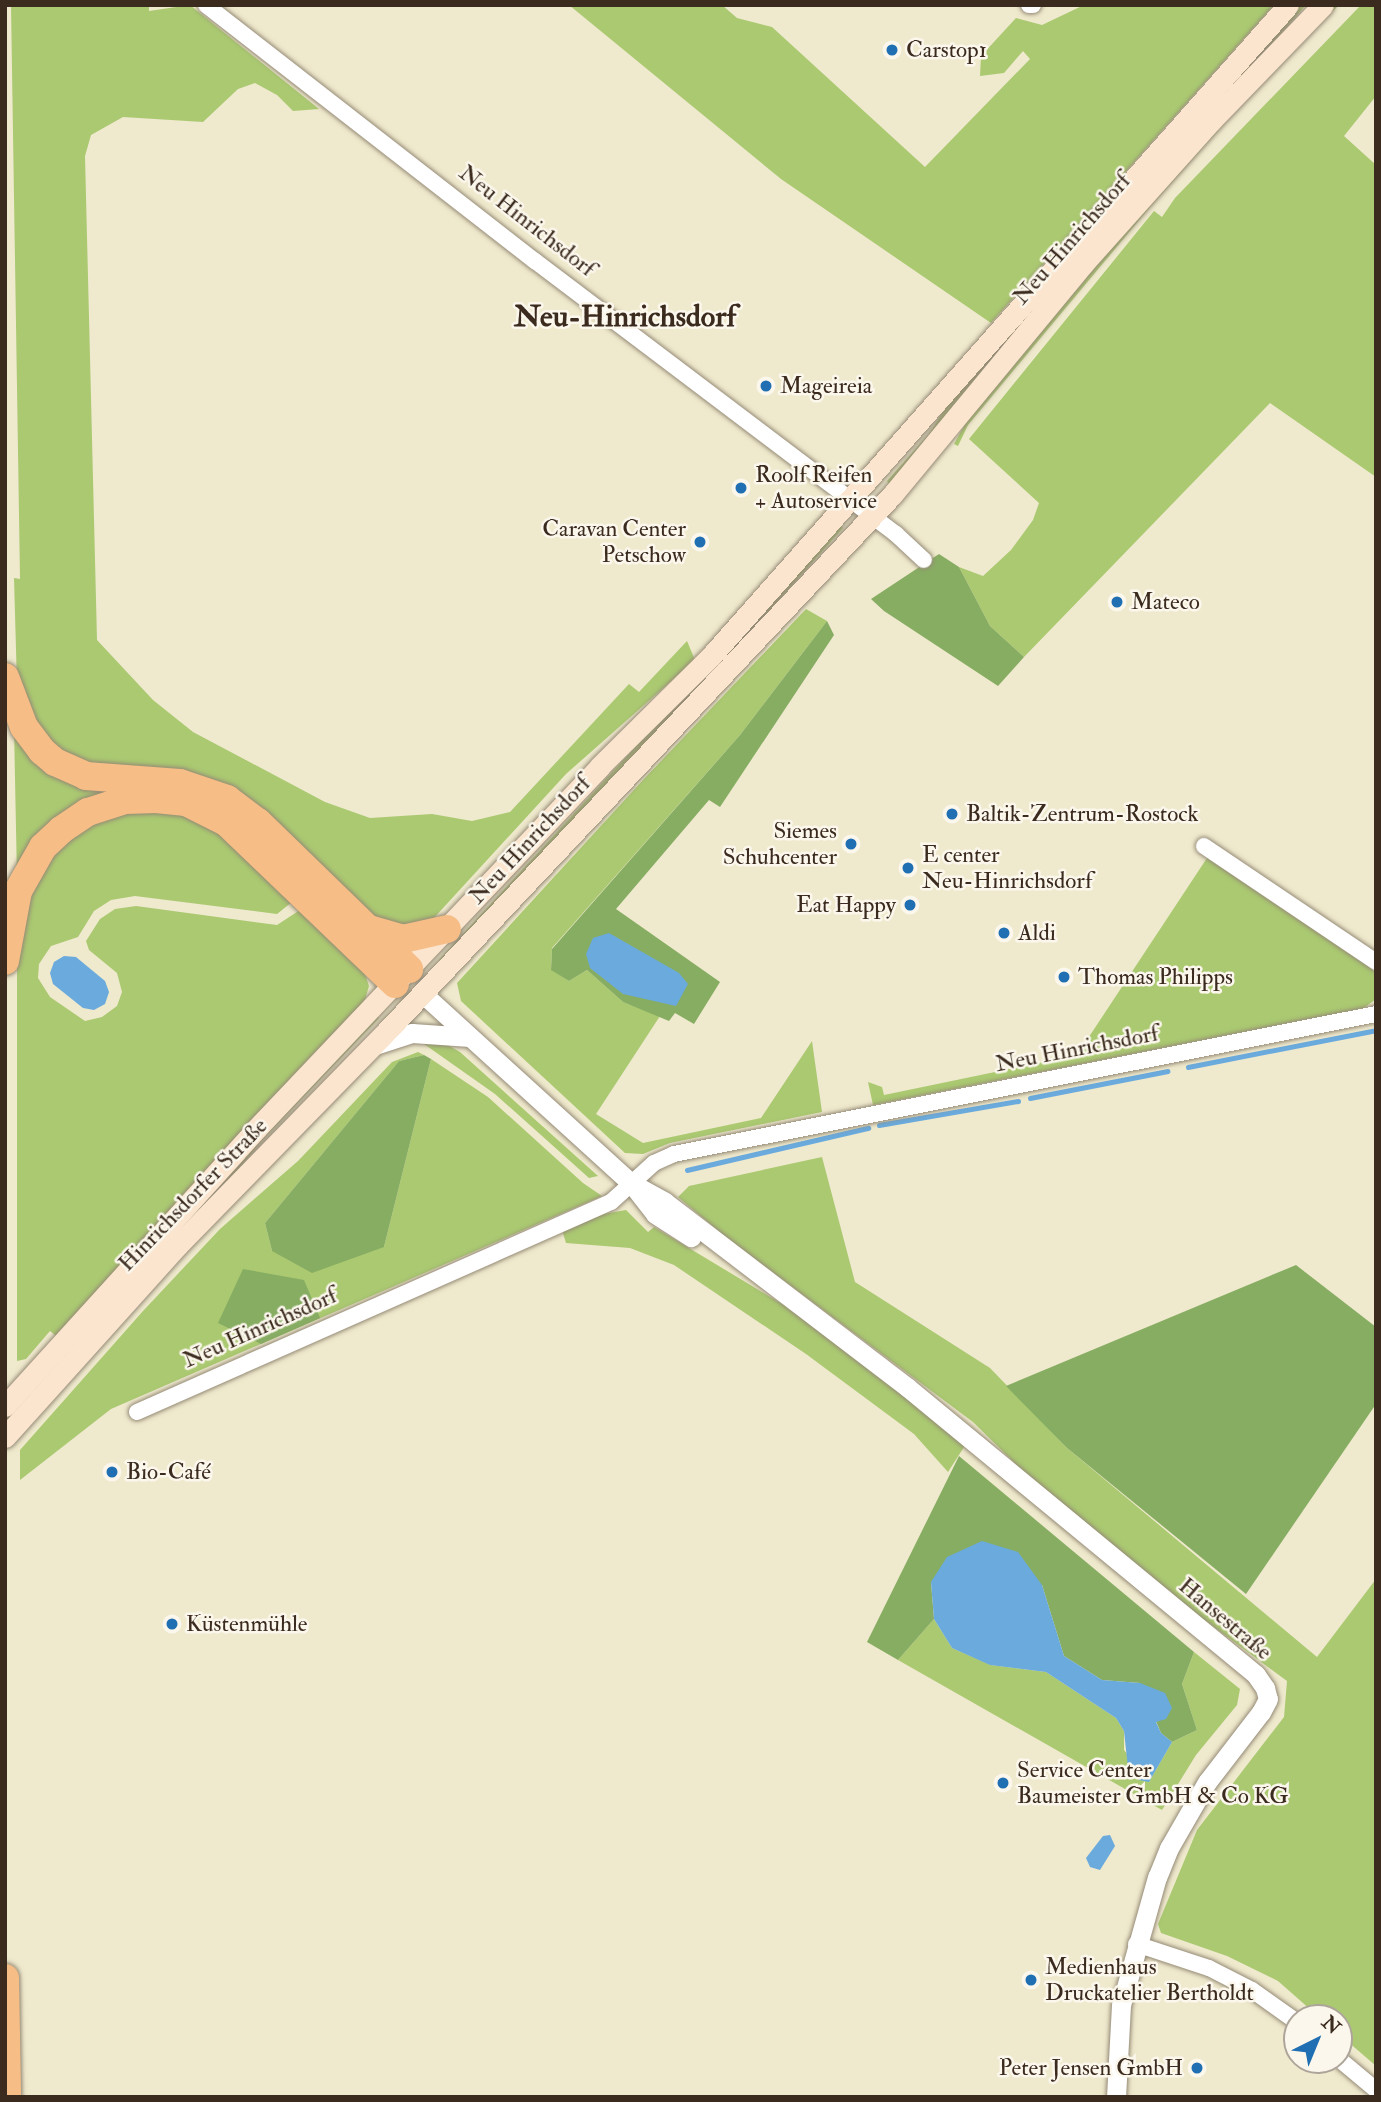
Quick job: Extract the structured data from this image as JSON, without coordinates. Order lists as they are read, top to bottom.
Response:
{
  "streets": {
    "main road": ["Neu Hinrichsdorf", "Hinrichsdorfer Straße"],
    "street": ["Hansestraße"]
  },
  "crossings": [
    ["Neu Hinrichsdorf", "Hinrichsdorfer Straße"],
    ["Neu Hinrichsdorf", "Hansestraße"]
  ],
  "districts": ["Neu-Hinrichsdorf"],
  "places": [
    "Carstop1",
    "Mageireia",
    "Roolf Reifen + Autoservice",
    "Caravan Center Petschow",
    "Mateco",
    "Baltik-Zentrum-Rostock",
    "Siemes Schuhcenter",
    "E center Neu-Hinrichsdorf",
    "Eat Happy",
    "Aldi",
    "Thomas Philipps",
    "Bio-Café",
    "Küstenmühle",
    "Service Center Baumeister GmbH & Co KG",
    "Medienhaus Druckatelier Bertholdt",
    "Peter Jensen GmbH"
  ],
  "north": "top right"
}
